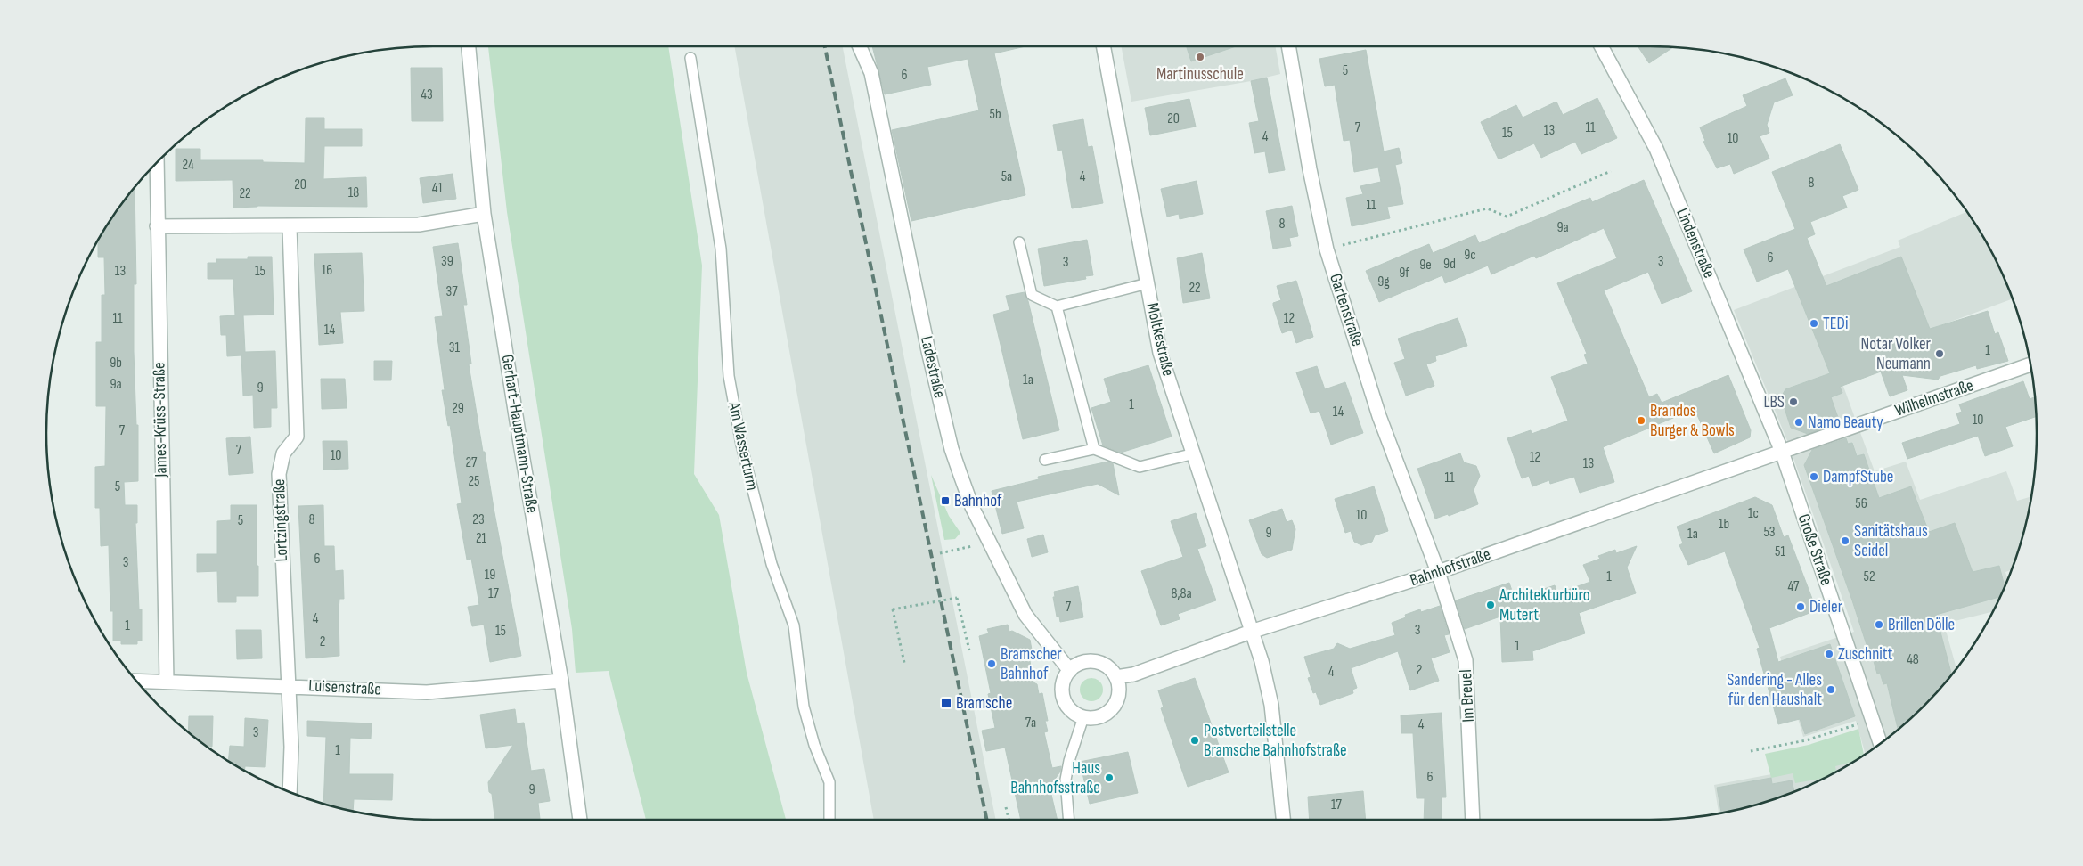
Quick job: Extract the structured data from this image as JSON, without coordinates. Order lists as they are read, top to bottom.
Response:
{
  "streets": {
    "street": [
      "Lindenstraße",
      "Gartenstraße",
      "Moltkestraße",
      "Ladestraße",
      "Wilhelmstraße",
      "James-Krüss-Straße",
      "Gerhart-Hauptmann-Straße",
      "Lortzingstraße",
      "Große Straße",
      "Bahnhofstraße",
      "Luisenstraße",
      "Im Breuel"
    ],
    "lane": ["Am Wasserturm"]
  },
  "crossings": [
    ["Lindenstraße", "Wilhelmstraße"],
    ["Lindenstraße", "Große Straße"],
    ["Lindenstraße", "Bahnhofstraße"],
    ["Gartenstraße", "Bahnhofstraße"],
    ["Gartenstraße", "Im Breuel"],
    ["Moltkestraße", "Bahnhofstraße"],
    ["Ladestraße", "Bahnhofstraße"],
    ["Wilhelmstraße", "Große Straße"],
    ["Wilhelmstraße", "Bahnhofstraße"],
    ["James-Krüss-Straße", "Luisenstraße"],
    ["Gerhart-Hauptmann-Straße", "Luisenstraße"],
    ["Lortzingstraße", "Luisenstraße"],
    ["Große Straße", "Bahnhofstraße"],
    ["Bahnhofstraße", "Im Breuel"]
  ],
  "places": {
    "other": [
      "Martinusschule",
      "TEDi",
      "Notar Volker Neumann",
      "LBS",
      "Brandos Burger & Bowls",
      "Namo Beauty",
      "DampfStube",
      "Sanitätshaus Seidel",
      "Architekturbüro Mutert",
      "Dieler",
      "Brillen Dölle",
      "Zuschnitt",
      "Bramscher Bahnhof",
      "Sandering - Alles für den Haushalt",
      "Postverteilstelle Bramsche Bahnhofstraße",
      "Haus Bahnhofsstraße"
    ],
    "transit": ["Bahnhof", "Bramsche"]
  },
  "house_numbers": [
    "5",
    "6",
    "43",
    "5b",
    "20",
    "7",
    "11",
    "13",
    "15",
    "4",
    "10",
    "24",
    "5a",
    "4",
    "8",
    "20",
    "41",
    "18",
    "22",
    "11",
    "8",
    "9a",
    "9c",
    "6",
    "39",
    "3",
    "3",
    "9d",
    "9e",
    "16",
    "13",
    "15",
    "9f",
    "9g",
    "22",
    "37",
    "11",
    "12",
    "14",
    "31",
    "1",
    "9b",
    "1a",
    "9a",
    "9",
    "1",
    "29",
    "14",
    "10",
    "7",
    "7",
    "10",
    "12",
    "27",
    "13",
    "11",
    "25",
    "5",
    "56",
    "1c",
    "10",
    "8",
    "23",
    "5",
    "1b",
    "53",
    "9",
    "1a",
    "21",
    "51",
    "6",
    "3",
    "19",
    "1",
    "52",
    "47",
    "17",
    "8,8a",
    "7",
    "4",
    "1",
    "3",
    "15",
    "2",
    "1",
    "48",
    "2",
    "4",
    "7a",
    "4",
    "3",
    "1",
    "6",
    "9",
    "17"
  ]
}
